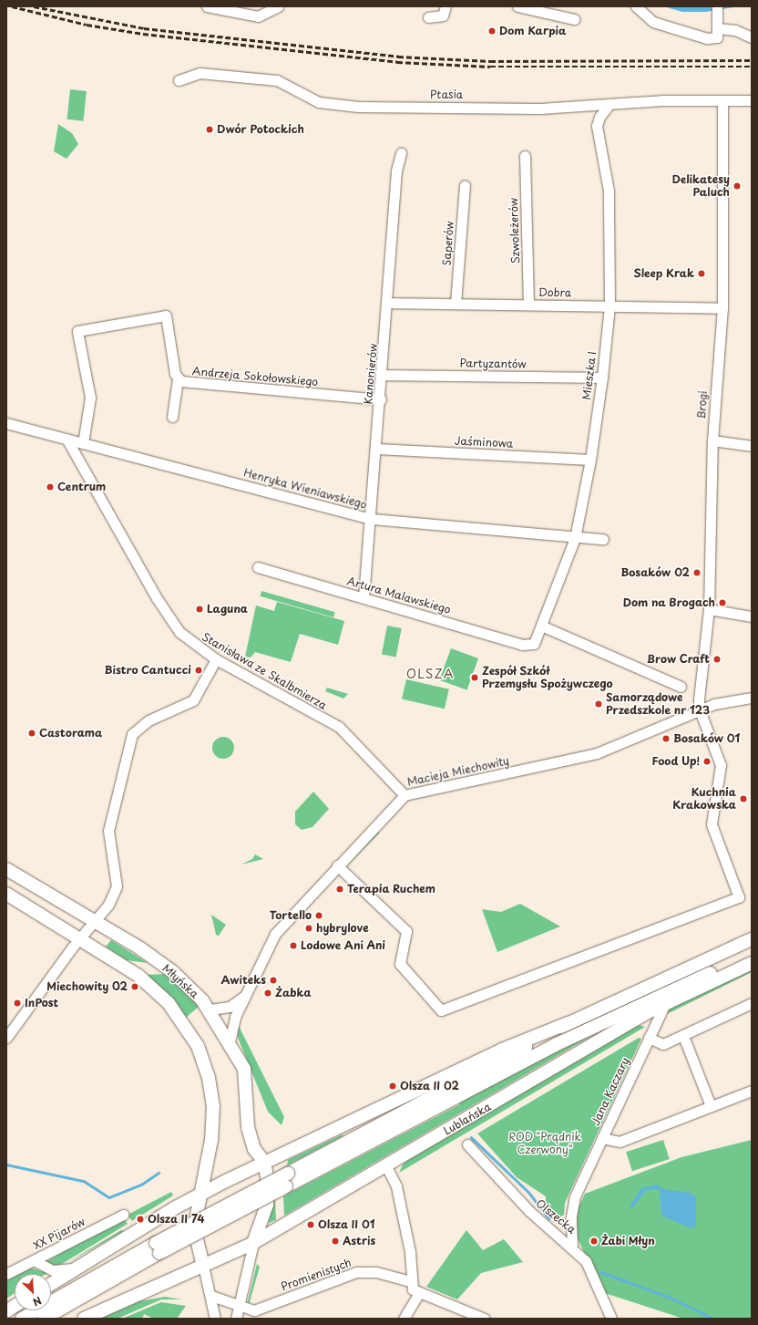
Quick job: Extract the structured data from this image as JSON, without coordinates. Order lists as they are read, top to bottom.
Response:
{
  "streets": {
    "main road": ["Młyńska", "Lublańska"],
    "street": [
      "Ptasia",
      "Szwoleżerów",
      "Saperów",
      "Dobra",
      "Partyzantów",
      "Kanonierów",
      "Mieszka I",
      "Andrzeja Sokołowskiego",
      "Brogi",
      "Jaśminowa",
      "Henryka Wieniawskiego",
      "Artura Malawskiego",
      "Stanisława ze Skalbmierza",
      "Macieja Miechowity",
      "Jana Kaczary",
      "Olszecka",
      "XX Pijarów",
      "Promienistych"
    ]
  },
  "crossings": [
    ["Ptasia", "Mieszka I"],
    ["Ptasia", "Brogi"],
    ["Szwoleżerów", "Dobra"],
    ["Saperów", "Dobra"],
    ["Dobra", "Kanonierów"],
    ["Dobra", "Mieszka I"],
    ["Dobra", "Brogi"],
    ["Partyzantów", "Kanonierów"],
    ["Partyzantów", "Mieszka I"],
    ["Kanonierów", "Andrzeja Sokołowskiego"],
    ["Kanonierów", "Jaśminowa"],
    ["Kanonierów", "Henryka Wieniawskiego"],
    ["Kanonierów", "Artura Malawskiego"],
    ["Mieszka I", "Jaśminowa"],
    ["Mieszka I", "Henryka Wieniawskiego"],
    ["Mieszka I", "Artura Malawskiego"],
    ["Andrzeja Sokołowskiego", "Henryka Wieniawskiego"],
    ["Brogi", "Macieja Miechowity"],
    ["Henryka Wieniawskiego", "Stanisława ze Skalbmierza"],
    ["Stanisława ze Skalbmierza", "Macieja Miechowity"],
    ["Macieja Miechowity", "Młyńska"],
    ["Młyńska", "Lublańska"],
    ["Jana Kaczary", "Lublańska"],
    ["Jana Kaczary", "Olszecka"]
  ],
  "districts": ["OLSZA"],
  "parks": ["ROD \"Prądnik Czerwony\""],
  "places": [
    "Dom Karpia",
    "Dwór Potockich",
    "Delikatesy Paluch",
    "Sleep Krak",
    "Centrum",
    "Bosaków 02",
    "Dom na Brogach",
    "Laguna",
    "Brow Craft",
    "Bistro Cantucci",
    "Zespół Szkół Przemysłu Spożywczego",
    "Samorządowe Przedszkole nr 123",
    "Castorama",
    "Bosaków 01",
    "Food Up!",
    "Kuchnia Krakowska",
    "Terapia Ruchem",
    "Tortello",
    "hybrylove",
    "Lodowe Ani Ani",
    "Awiteks",
    "Miechowity 02",
    "Żabka",
    "InPost",
    "Olsza II 02",
    "Olsza II 74",
    "Olsza II 01",
    "Astris",
    "Żabi Młyn"
  ],
  "north": "bottom right"
}
